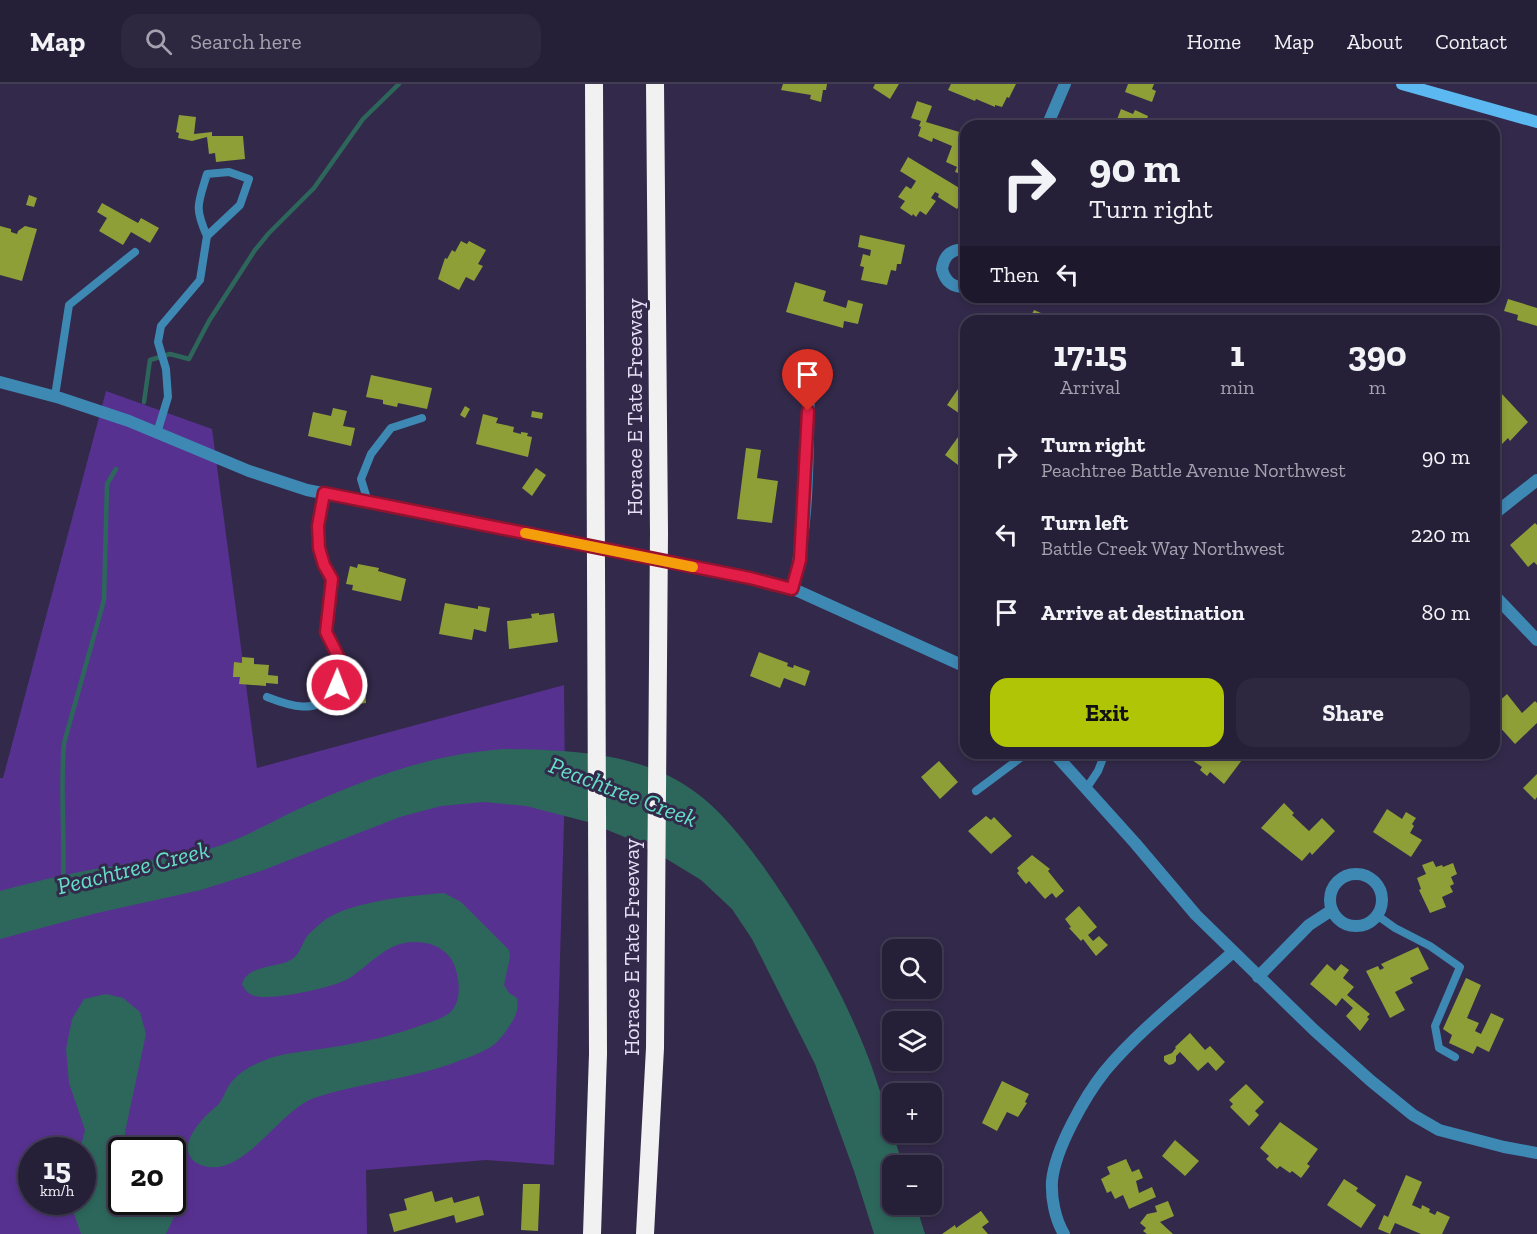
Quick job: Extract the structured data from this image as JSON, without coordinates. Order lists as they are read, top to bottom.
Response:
{
  "streets": {
    "highway": ["Horace E Tate Freeway"]
  },
  "water": ["Peachtree Creek"],
  "page": {
    "header": "Map",
    "search": "Search here",
    "nav": [
      "Home",
      "Map",
      "About",
      "Contact"
    ],
    "turn": ["90 m", "Turn right"],
    "then": "Then",
    "eta": [
      "17:15",
      "Arrival",
      "1",
      "min",
      "390",
      "m"
    ],
    "list": [
      {
        "name": "Turn right",
        "note": "Peachtree Battle Avenue Northwest",
        "value": "90 m"
      },
      {
        "name": "Turn left",
        "note": "Battle Creek Way Northwest",
        "value": "220 m"
      },
      {
        "name": "Arrive at destination",
        "value": "80 m"
      }
    ],
    "buttons": ["Exit", "Share"],
    "map_buttons": ["+", "−"],
    "speed": "15 km/h",
    "limit": "20"
  }
}
